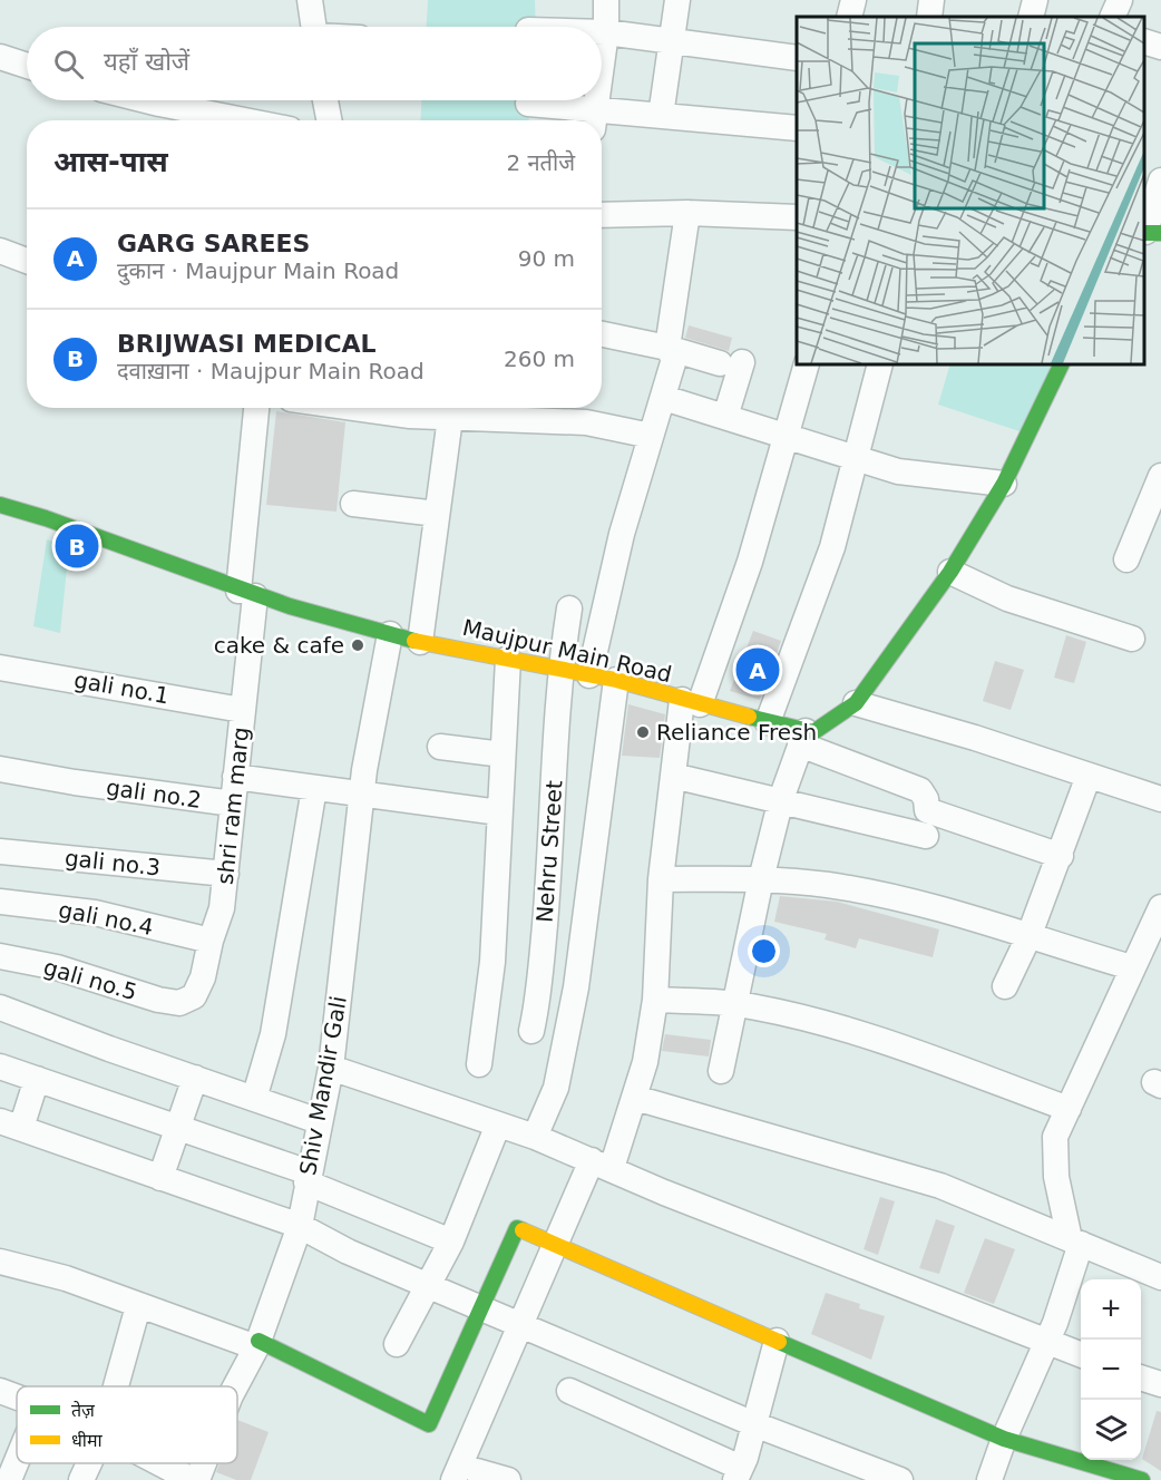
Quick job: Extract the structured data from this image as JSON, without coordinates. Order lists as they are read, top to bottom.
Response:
{
  "streets": {
    "street": [
      "Maujpur Main Road",
      "gali no.1",
      "gali no.2",
      "shri ram marg",
      "Nehru Street",
      "gali no.3",
      "gali no.4",
      "gali no.5",
      "Shiv Mandir Gali"
    ]
  },
  "crossings": [
    ["Maujpur Main Road", "shri ram marg"],
    ["Maujpur Main Road", "Nehru Street"],
    ["Maujpur Main Road", "Shiv Mandir Gali"],
    ["gali no.1", "shri ram marg"],
    ["gali no.2", "shri ram marg"],
    ["shri ram marg", "gali no.3"],
    ["shri ram marg", "gali no.4"],
    ["shri ram marg", "gali no.5"]
  ],
  "places": ["cake & cafe", "Reliance Fresh"],
  "legend": ["तेज़", "धीमा"],
  "page": {
    "search": "यहाँ खोजें",
    "heading": ["आस-पास", "2 नतीजे"],
    "list": [
      {
        "mark": "A",
        "name": "GARG SAREES",
        "note": "दुकान · Maujpur Main Road",
        "value": "90 m"
      },
      {
        "mark": "B",
        "name": "BRIJWASI MEDICAL",
        "note": "दवाख़ाना · Maujpur Main Road",
        "value": "260 m"
      }
    ],
    "pins": ["B", "A"],
    "map_buttons": ["+", "−"]
  }
}
